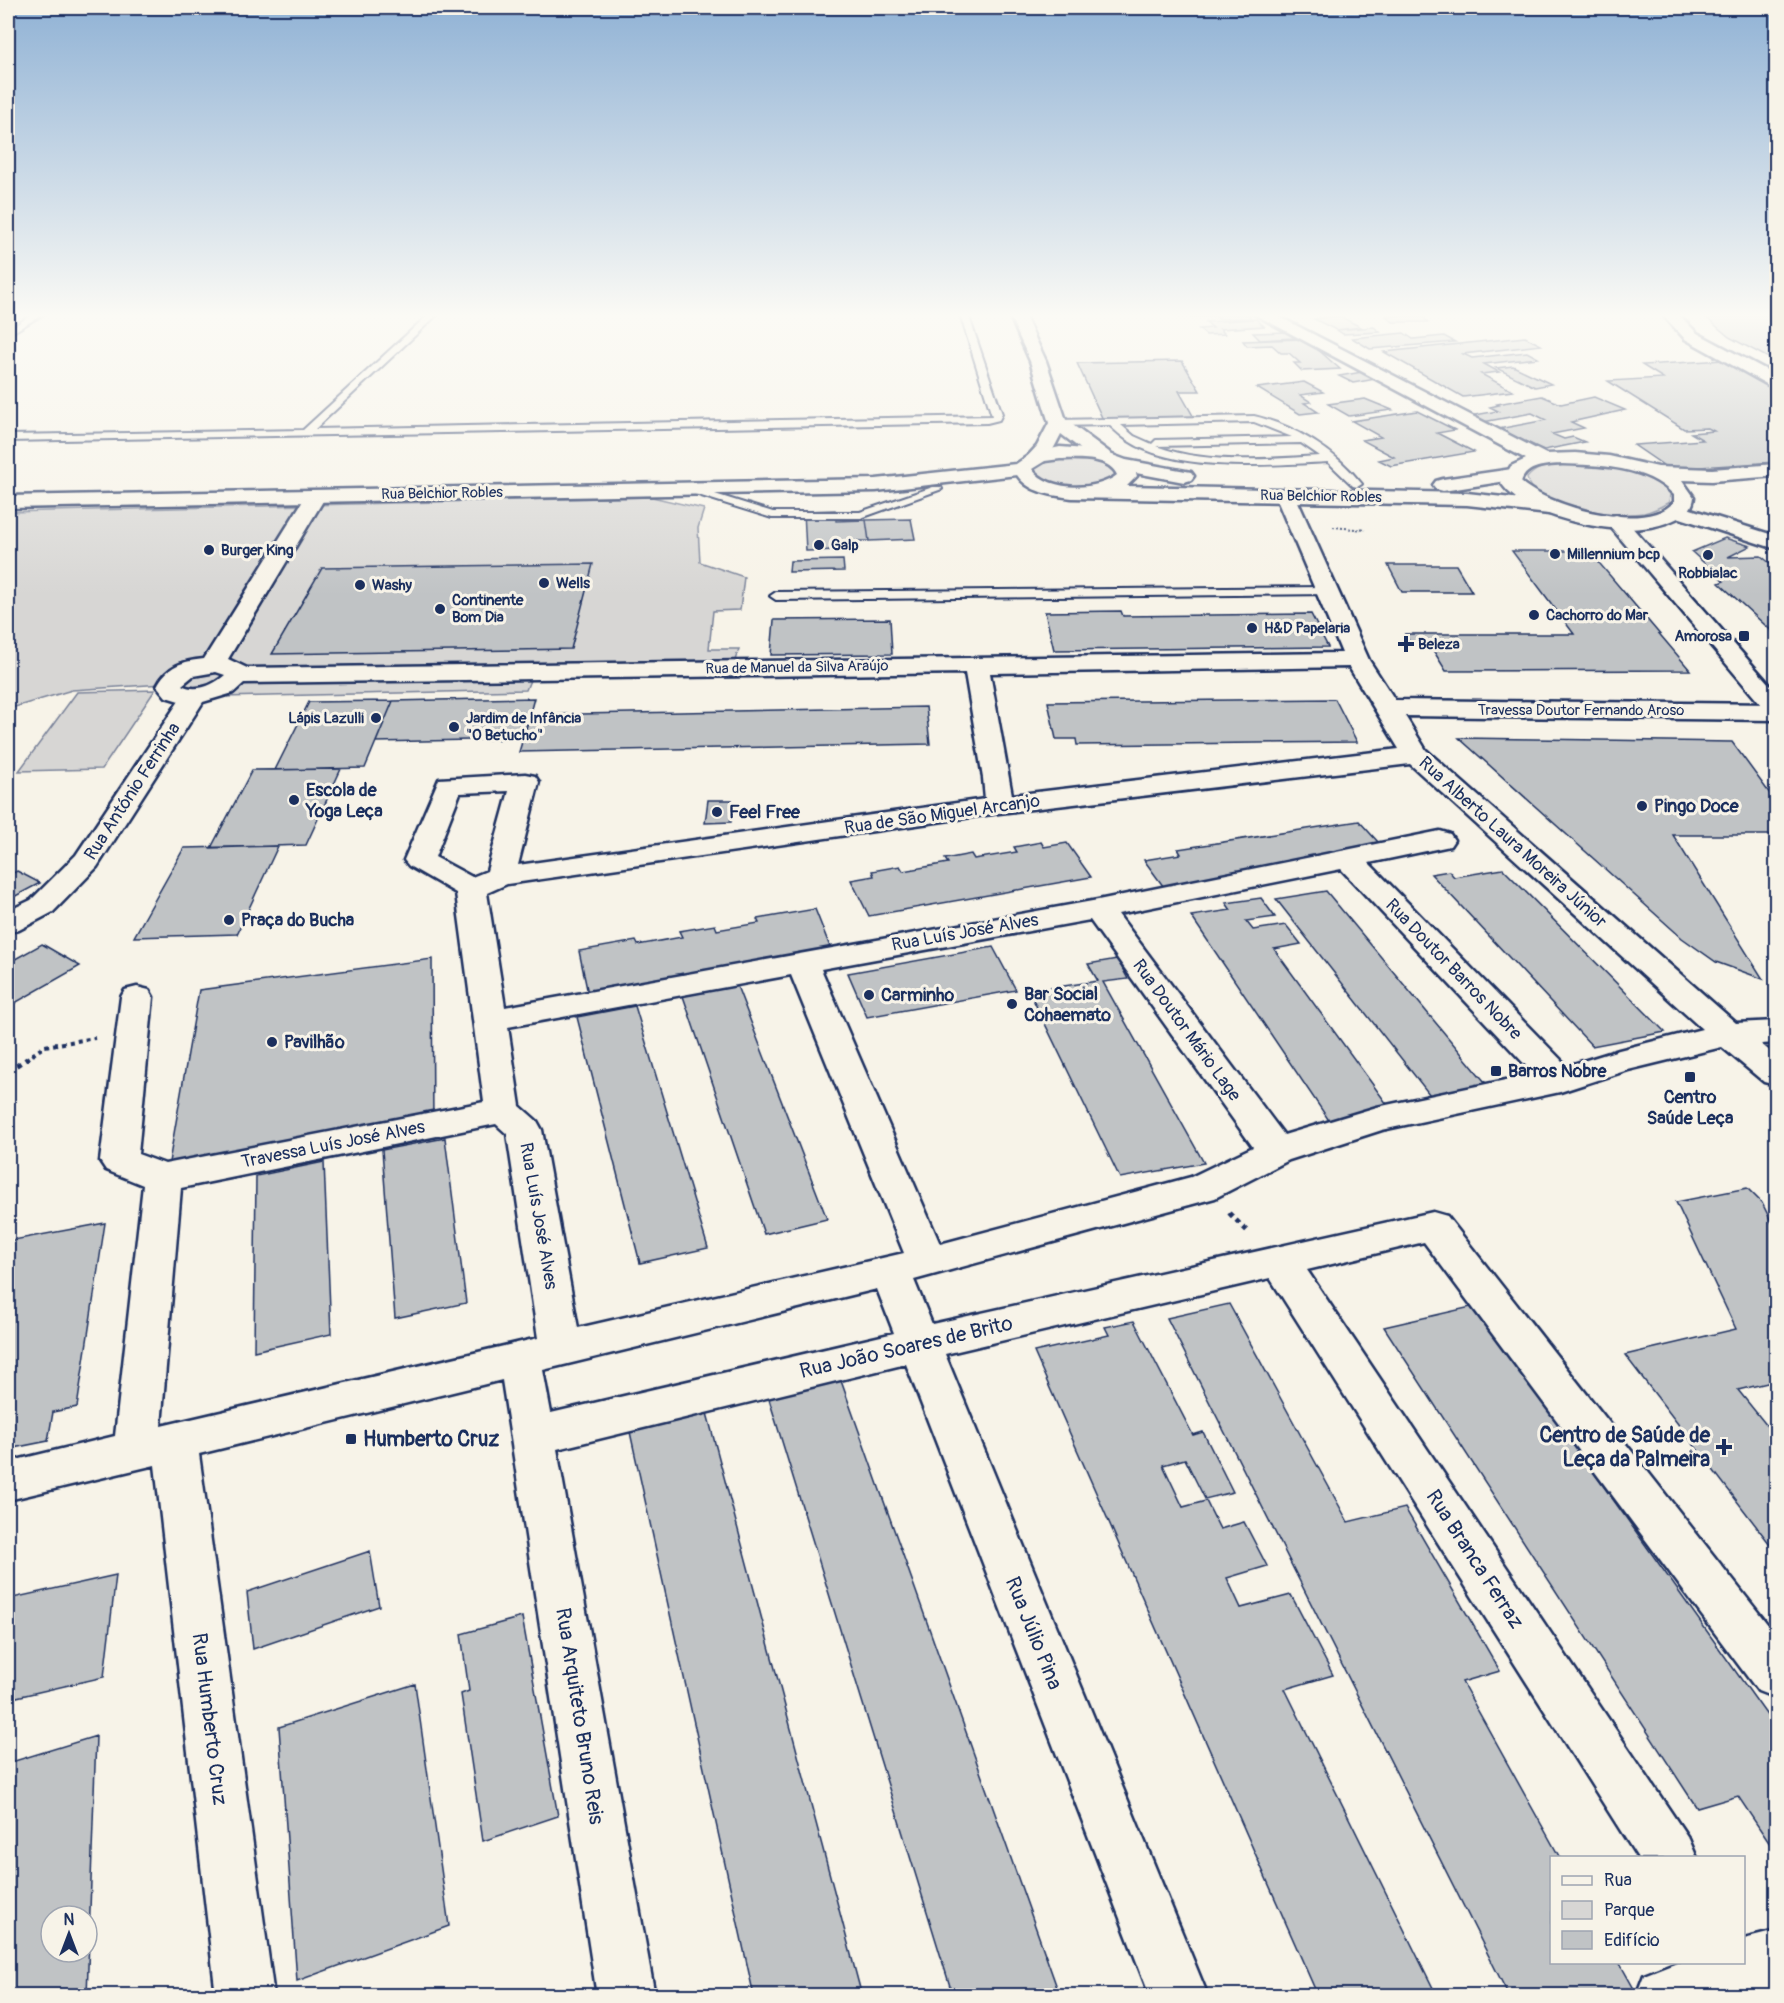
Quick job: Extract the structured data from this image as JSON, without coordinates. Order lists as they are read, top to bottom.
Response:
{
  "streets": {
    "street": [
      "Rua Belchior Robles",
      "Rua de Manuel da Silva Araújo",
      "Travessa Doutor Fernando Aroso",
      "Rua António Ferrinha",
      "Rua de São Miguel Arcanjo",
      "Rua Alberto Laura Moreira Júnior",
      "Rua Luís José Alves",
      "Rua Doutor Barros Nobre",
      "Rua Doutor Mário Lage",
      "Travessa Luís José Alves",
      "Rua João Soares de Brito",
      "Rua Branca Ferraz",
      "Rua Júlio Pina",
      "Rua Arquiteto Bruno Reis",
      "Rua Humberto Cruz"
    ]
  },
  "crossings": [
    ["Rua Belchior Robles", "Rua Alberto Laura Moreira Júnior"],
    ["Rua de Manuel da Silva Araújo", "Rua Alberto Laura Moreira Júnior"],
    ["Travessa Doutor Fernando Aroso", "Rua Alberto Laura Moreira Júnior"],
    ["Rua de São Miguel Arcanjo", "Rua Alberto Laura Moreira Júnior"],
    ["Rua Luís José Alves", "Rua Doutor Barros Nobre"],
    ["Rua Luís José Alves", "Rua Doutor Mário Lage"],
    ["Rua Luís José Alves", "Travessa Luís José Alves"],
    ["Travessa Luís José Alves", "Rua Humberto Cruz"],
    ["Rua João Soares de Brito", "Rua Branca Ferraz"],
    ["Rua João Soares de Brito", "Rua Júlio Pina"],
    ["Rua João Soares de Brito", "Rua Arquiteto Bruno Reis"]
  ],
  "places": {
    "other": [
      "Galp",
      "Burger King",
      "Millennium bcp",
      "Robbialac",
      "Wells",
      "Washy",
      "Continente Bom Dia",
      "Cachorro do Mar",
      "H&D Papelaria",
      "Lápis Lazulli",
      "Jardim de Infância \"O Betucho\"",
      "Escola de Yoga Leça",
      "Pingo Doce",
      "Feel Free",
      "Praça do Bucha",
      "Carminho",
      "Bar Social Cohaemato",
      "Pavilhão"
    ],
    "transit": [
      "Amorosa",
      "Barros Nobre",
      "Centro Saúde Leça",
      "Humberto Cruz"
    ],
    "health": ["Beleza", "Centro de Saúde de Leça da Palmeira"]
  },
  "legend": ["Rua", "Parque", "Edifício"],
  "north": "top"
}
